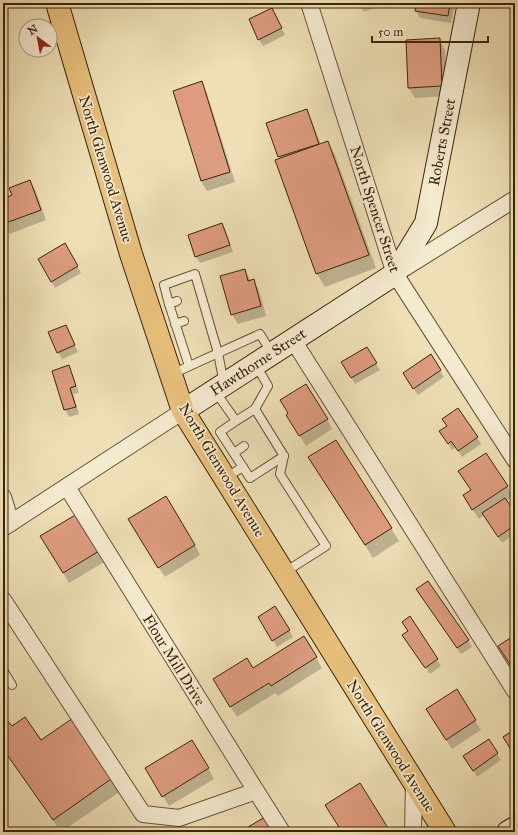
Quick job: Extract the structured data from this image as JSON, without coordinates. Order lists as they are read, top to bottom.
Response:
{
  "streets": {
    "main road": ["North Glenwood Avenue"],
    "street": [
      "Roberts Street",
      "North Spencer Street",
      "Hawthorne Street",
      "Flour Mill Drive"
    ]
  },
  "crossings": [
    ["Roberts Street", "North Spencer Street"],
    ["Roberts Street", "Hawthorne Street"],
    ["North Glenwood Avenue", "Hawthorne Street"],
    ["North Spencer Street", "Hawthorne Street"],
    ["Hawthorne Street", "Flour Mill Drive"]
  ],
  "scale_bar": "50 m",
  "north": "top left"
}
